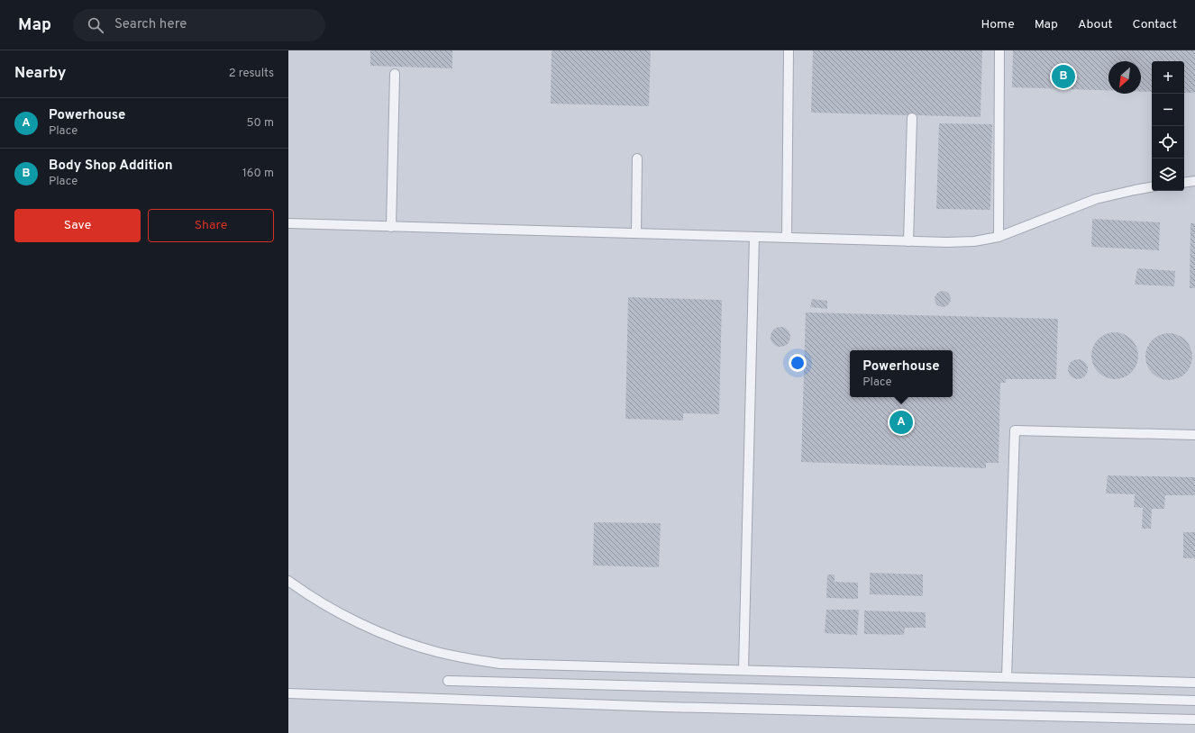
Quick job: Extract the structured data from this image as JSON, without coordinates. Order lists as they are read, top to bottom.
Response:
{
  "north": "bottom left",
  "page": {
    "header": "Map",
    "search": "Search here",
    "nav": [
      "Home",
      "Map",
      "About",
      "Contact"
    ],
    "heading": ["Nearby", "2 results"],
    "map_buttons": ["+", "−"],
    "pins": ["B", "A"],
    "list": [
      {
        "mark": "A",
        "name": "Powerhouse",
        "note": "Place",
        "value": "50 m"
      },
      {
        "mark": "B",
        "name": "Body Shop Addition",
        "note": "Place",
        "value": "160 m"
      }
    ],
    "buttons": ["Save", "Share"],
    "popup": ["Powerhouse", "Place"]
  }
}
